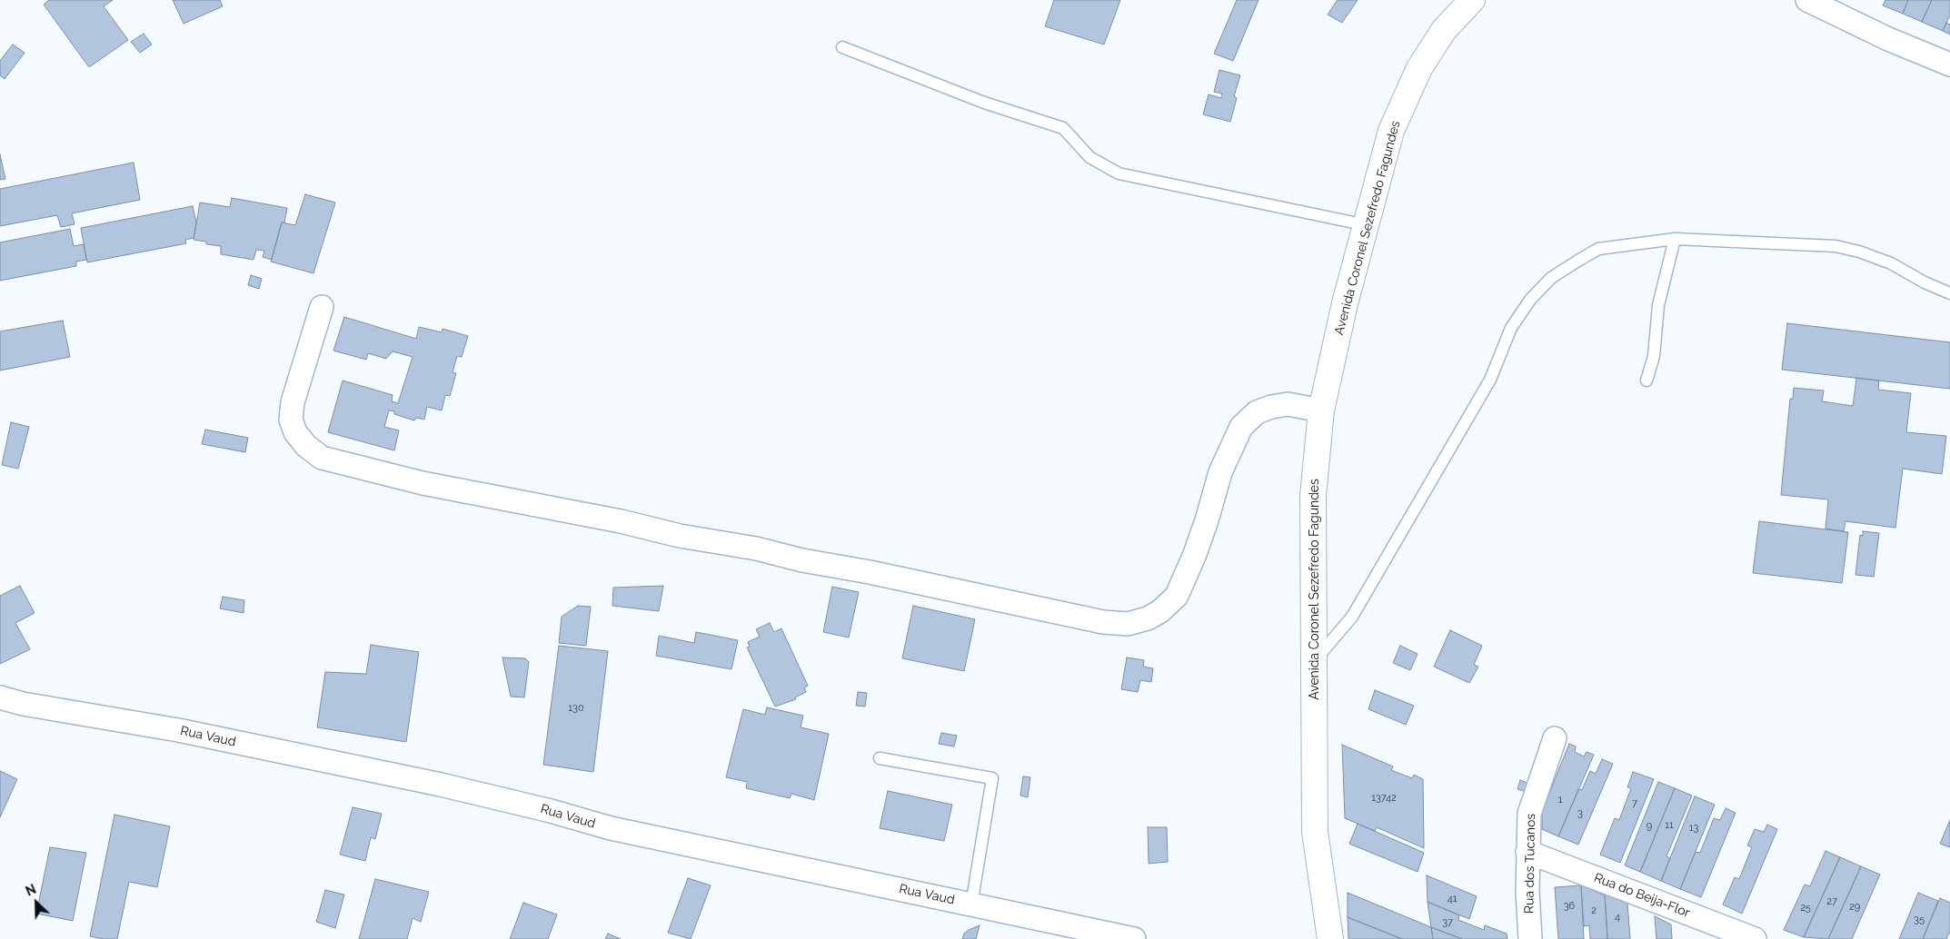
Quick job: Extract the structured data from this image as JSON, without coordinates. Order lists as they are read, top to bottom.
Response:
{
  "streets": {
    "main road": ["Avenida Coronel Sezefredo Fagundes"],
    "street": ["Rua Vaud", "Rua dos Tucanos", "Rua do Beija-Flor"]
  },
  "crossings": [
    ["Rua dos Tucanos", "Rua do Beija-Flor"]
  ],
  "house_numbers": [
    "130",
    "13742",
    "1",
    "7",
    "3",
    "11",
    "9",
    "13",
    "41",
    "27",
    "36",
    "29",
    "25",
    "2",
    "4",
    "35",
    "37"
  ],
  "north": "top left"
}
